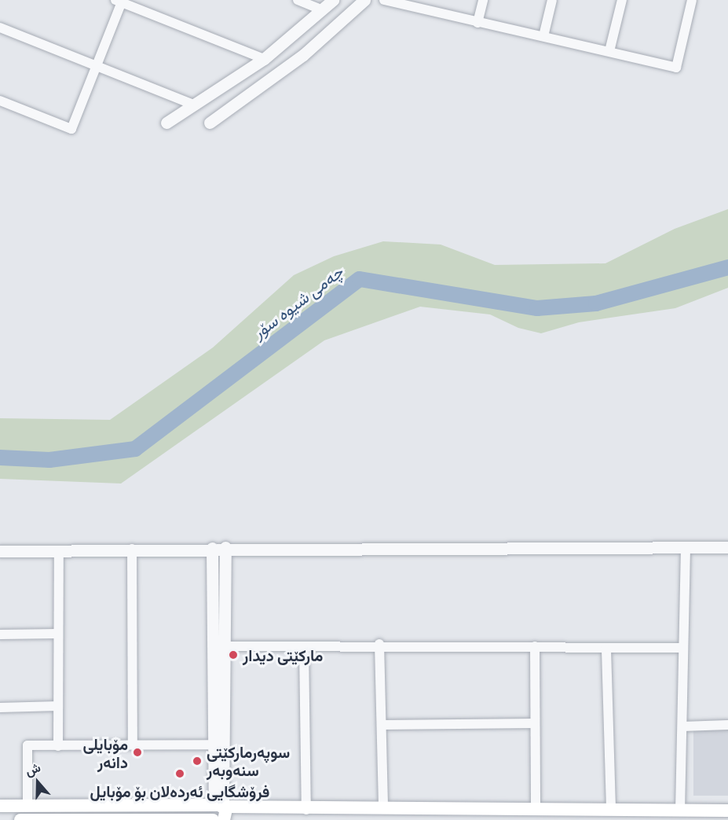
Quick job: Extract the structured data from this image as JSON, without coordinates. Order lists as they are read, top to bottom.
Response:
{
  "water": ["چەمی شیوە سۆر"],
  "places": [
    "مارکێتی دیدار",
    "مۆبایلی دانەر",
    "سوپەرمارکێتی سنەوبەر",
    "فرۆشگایی ئەردەلان بۆ مۆبایل"
  ],
  "north": "top"
}
